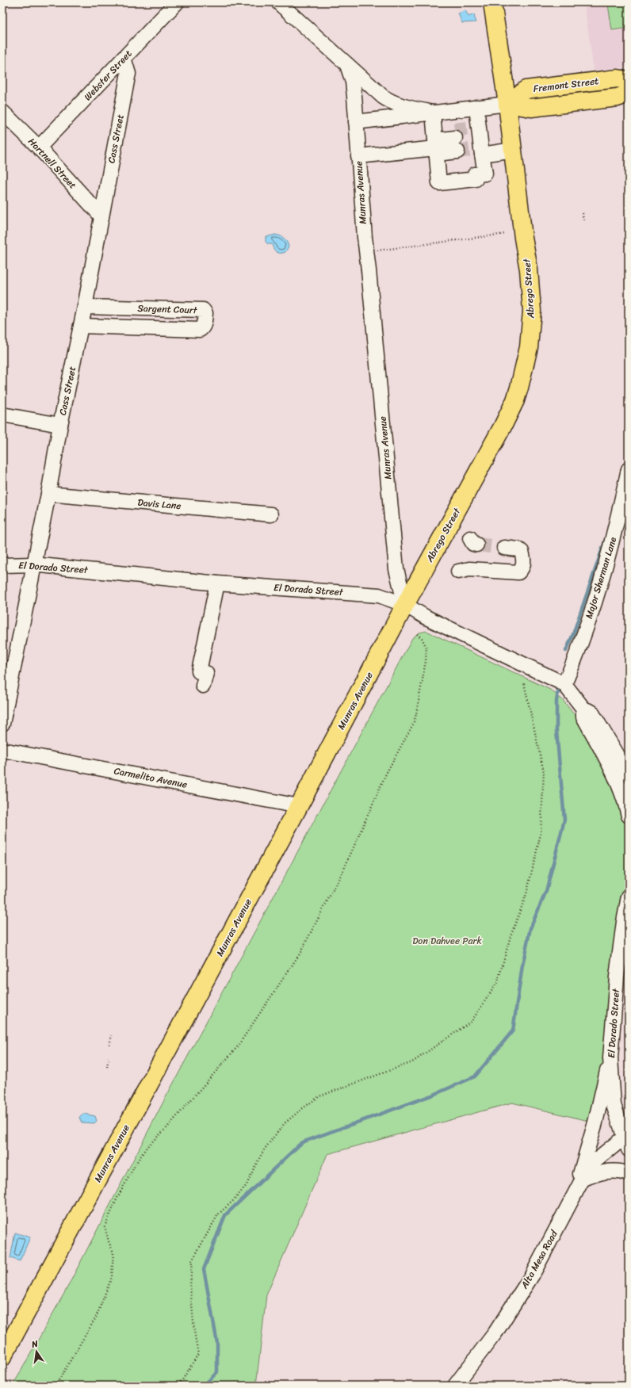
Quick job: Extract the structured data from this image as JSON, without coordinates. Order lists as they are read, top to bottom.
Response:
{
  "streets": {
    "main road": ["Fremont Street", "Munras Avenue", "Abrego Street"],
    "street": [
      "Webster Street",
      "Cass Street",
      "Hartnell Street",
      "Sargent Court",
      "Davis Lane",
      "El Dorado Street",
      "Major Sherman Lane",
      "Carmelito Avenue",
      "Alta Mesa Road"
    ]
  },
  "crossings": [
    ["Webster Street", "Cass Street"],
    ["Webster Street", "Hartnell Street"],
    ["Fremont Street", "Munras Avenue"],
    ["Fremont Street", "Abrego Street"],
    ["Cass Street", "Hartnell Street"],
    ["Cass Street", "Sargent Court"],
    ["Cass Street", "Davis Lane"],
    ["Cass Street", "El Dorado Street"],
    ["Munras Avenue", "Abrego Street"],
    ["Munras Avenue", "El Dorado Street"],
    ["Munras Avenue", "Carmelito Avenue"],
    ["Abrego Street", "El Dorado Street"],
    ["El Dorado Street", "Major Sherman Lane"],
    ["El Dorado Street", "Alta Mesa Road"]
  ],
  "parks": ["Don Dahvee Park"],
  "north": "top"
}
